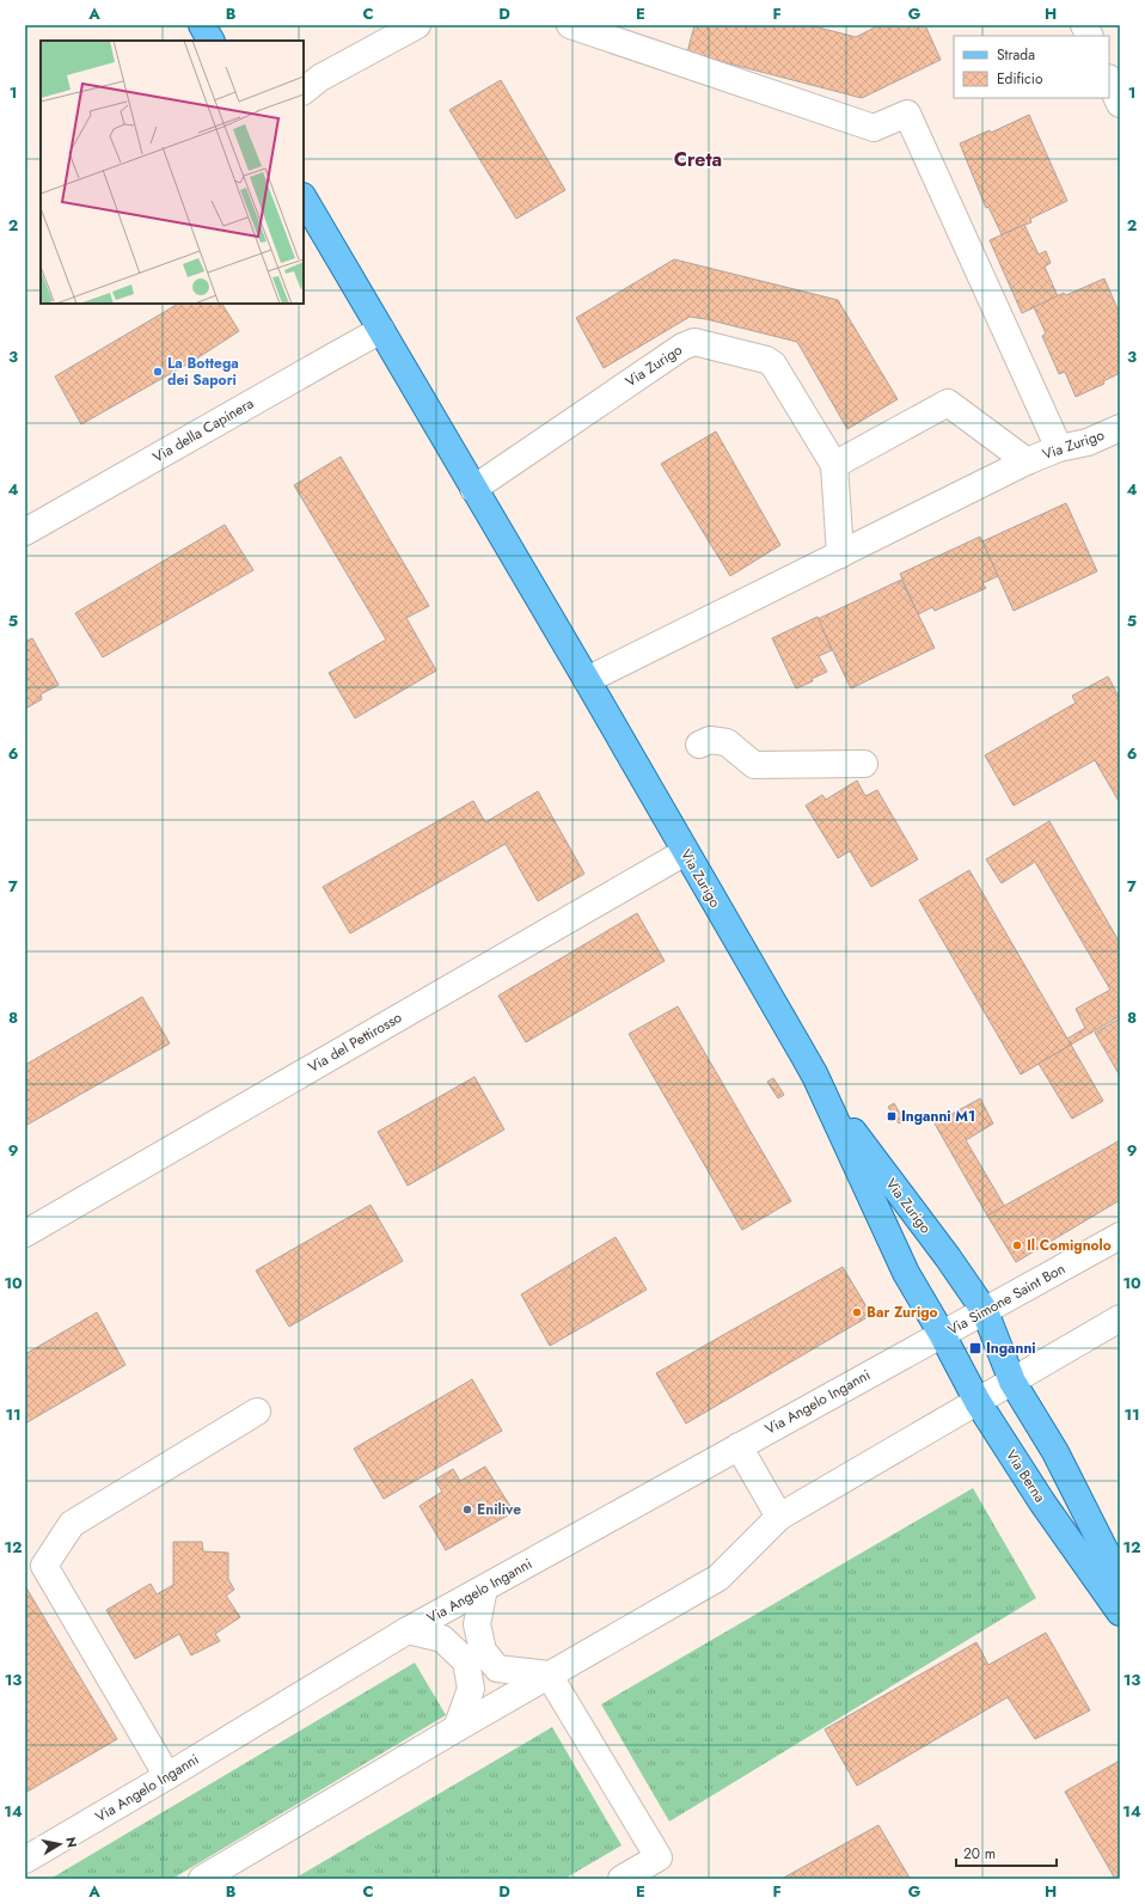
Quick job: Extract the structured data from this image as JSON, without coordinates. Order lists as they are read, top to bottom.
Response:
{
  "streets": {
    "main road": ["Via Zurigo", "Via Berna"],
    "street": [
      "Via della Capinera",
      "Via del Pettirosso",
      "Via Simone Saint Bon",
      "Via Angelo Inganni"
    ]
  },
  "crossings": [
    ["Via Zurigo", "Via della Capinera"],
    ["Via Zurigo", "Via del Pettirosso"],
    ["Via Zurigo", "Via Simone Saint Bon"],
    ["Via Zurigo", "Via Angelo Inganni"],
    ["Via Zurigo", "Via Berna"],
    ["Via Simone Saint Bon", "Via Angelo Inganni"],
    ["Via Simone Saint Bon", "Via Berna"],
    ["Via Angelo Inganni", "Via Berna"]
  ],
  "districts": ["Creta"],
  "places": {
    "other": [
      "La Bottega dei Sapori",
      "Il Comignolo",
      "Bar Zurigo",
      "Enilive"
    ],
    "transit": ["Inganni M1", "Inganni"]
  },
  "legend": ["Strada", "Edificio"],
  "scale_bar": "20 m",
  "north": "right",
  "grid": {
    "columns": [
      "A",
      "B",
      "C",
      "D",
      "E",
      "F",
      "G",
      "H"
    ],
    "rows": [
      "1",
      "2",
      "3",
      "4",
      "5",
      "6",
      "7",
      "8",
      "9",
      "10",
      "11",
      "12",
      "13",
      "14"
    ]
  }
}
